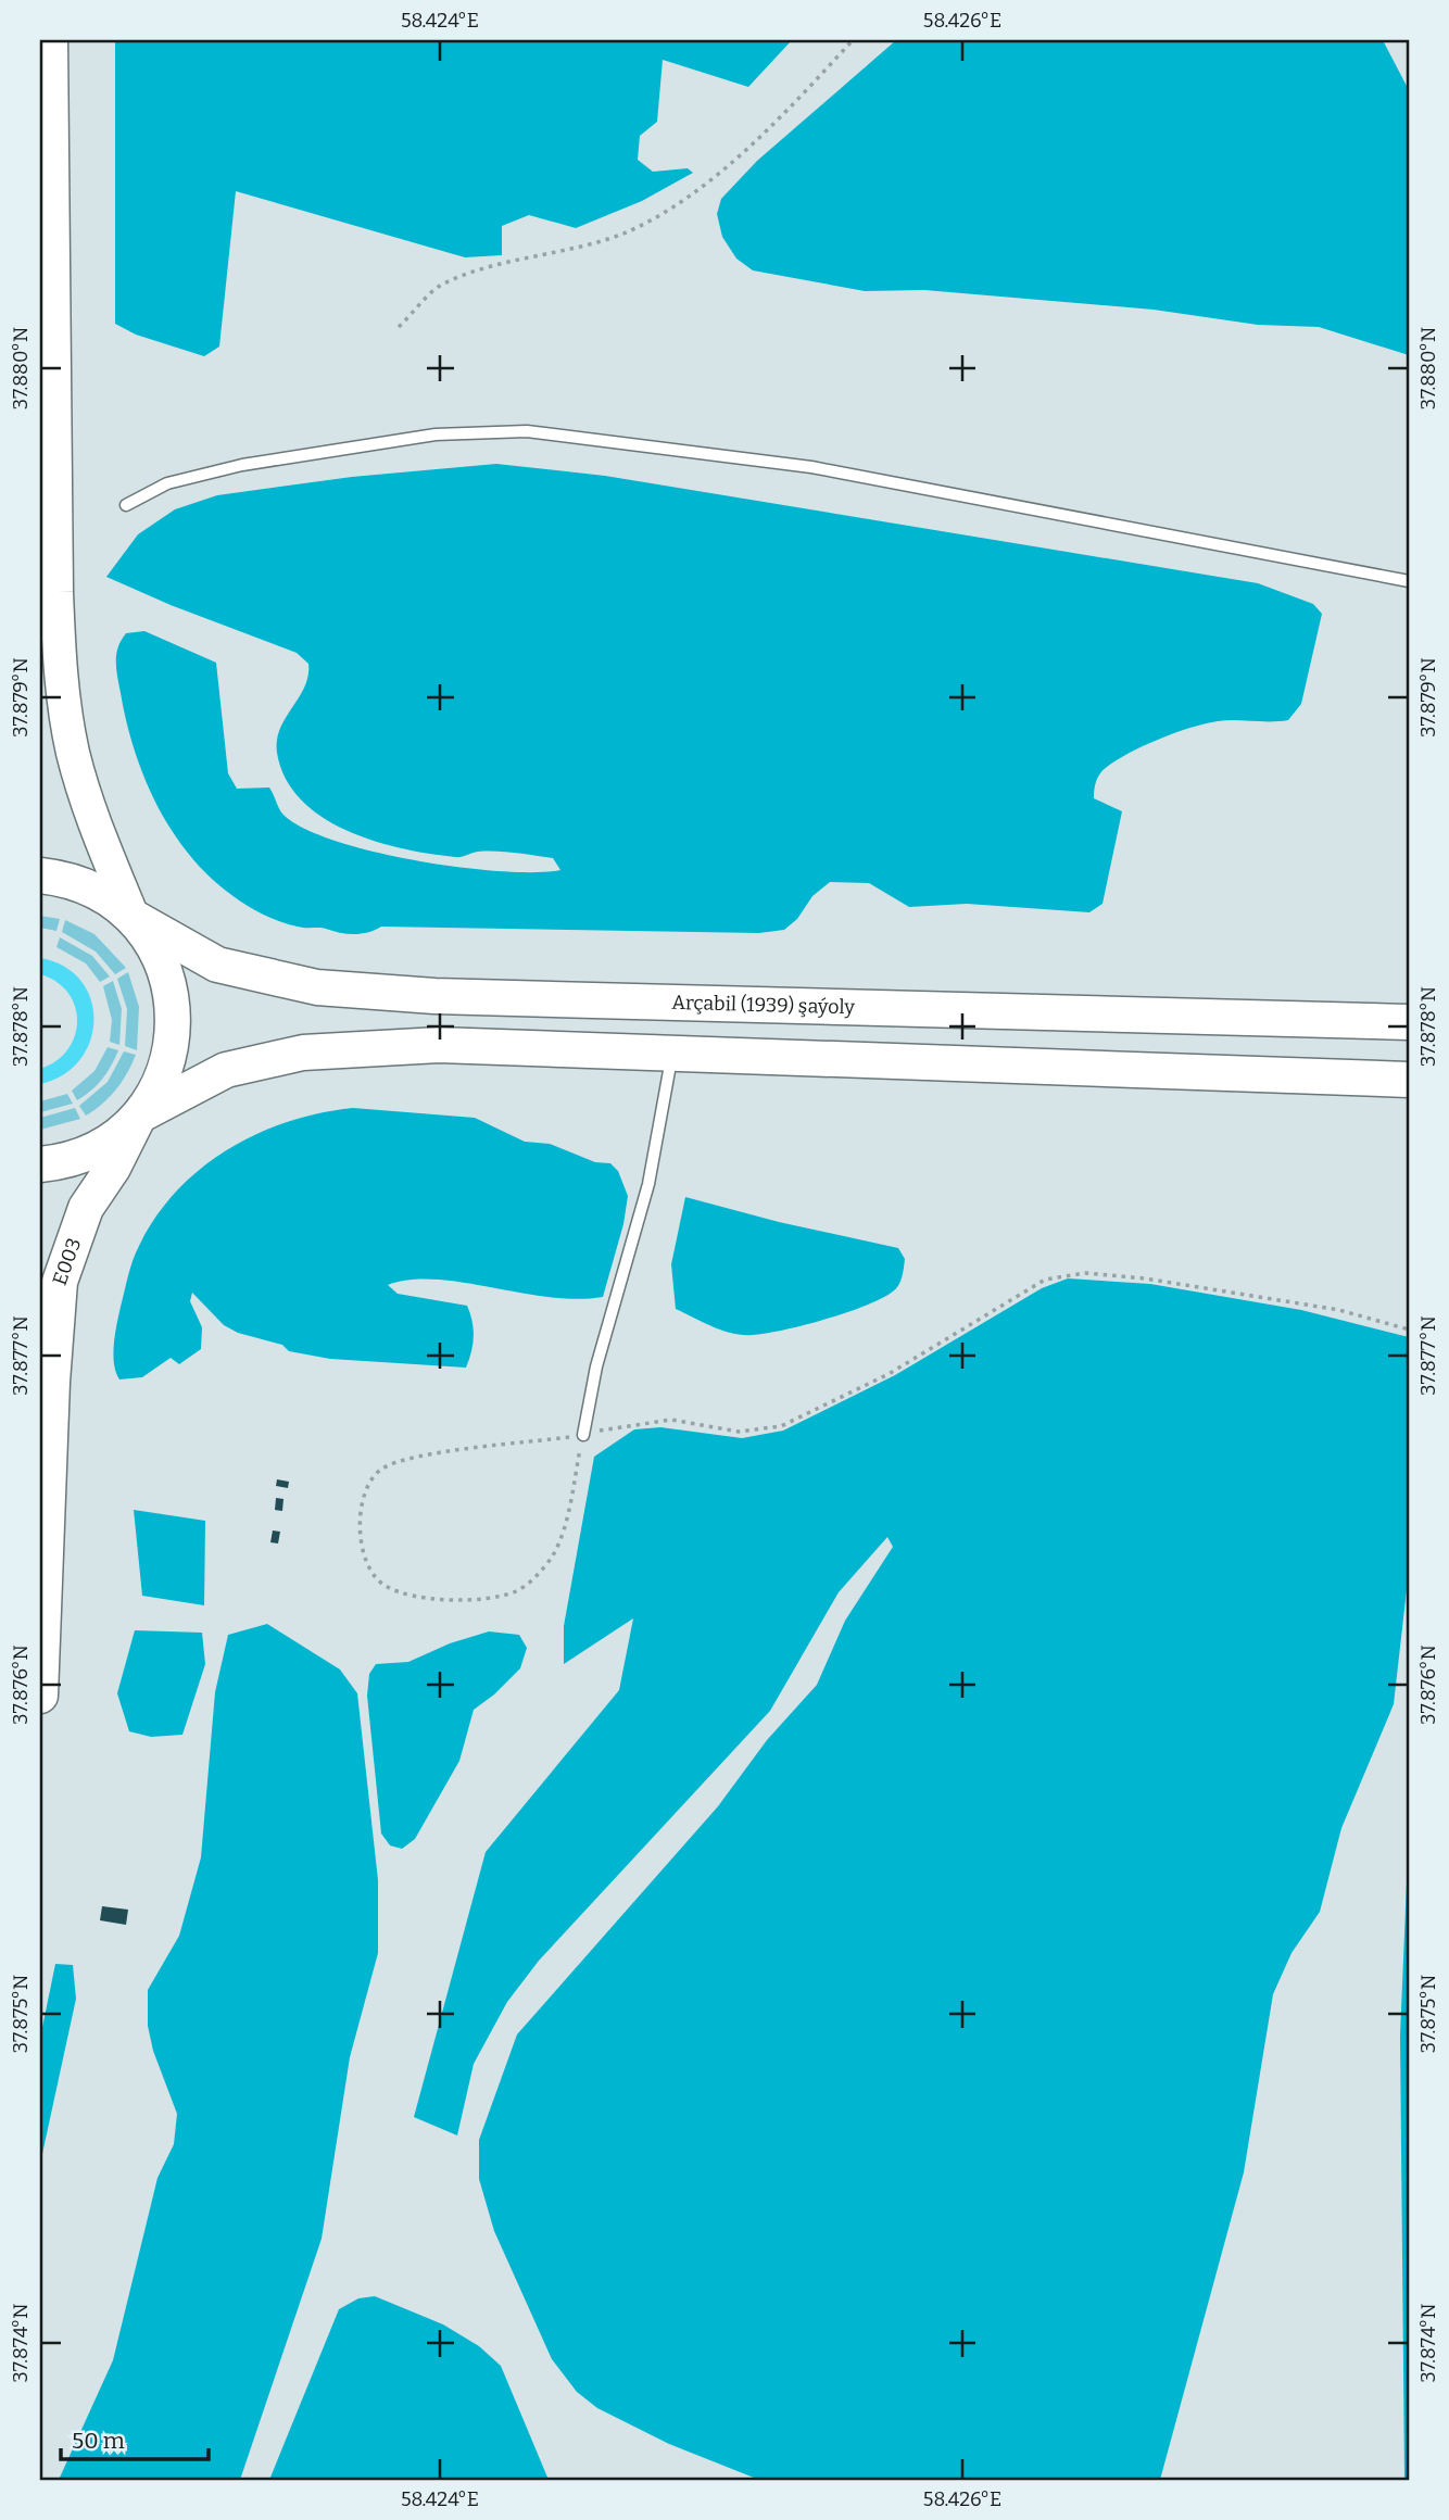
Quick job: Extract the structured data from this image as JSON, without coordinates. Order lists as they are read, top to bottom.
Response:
{
  "streets": {
    "highway": ["Arçabil (1939) şaýoly", "E003"]
  },
  "scale_bar": "50 m",
  "coordinates": [
    "58.424°E",
    "58.426°E",
    "37.880°N",
    "37.879°N",
    "37.878°N",
    "37.877°N",
    "37.876°N",
    "37.875°N",
    "37.874°N"
  ]
}
